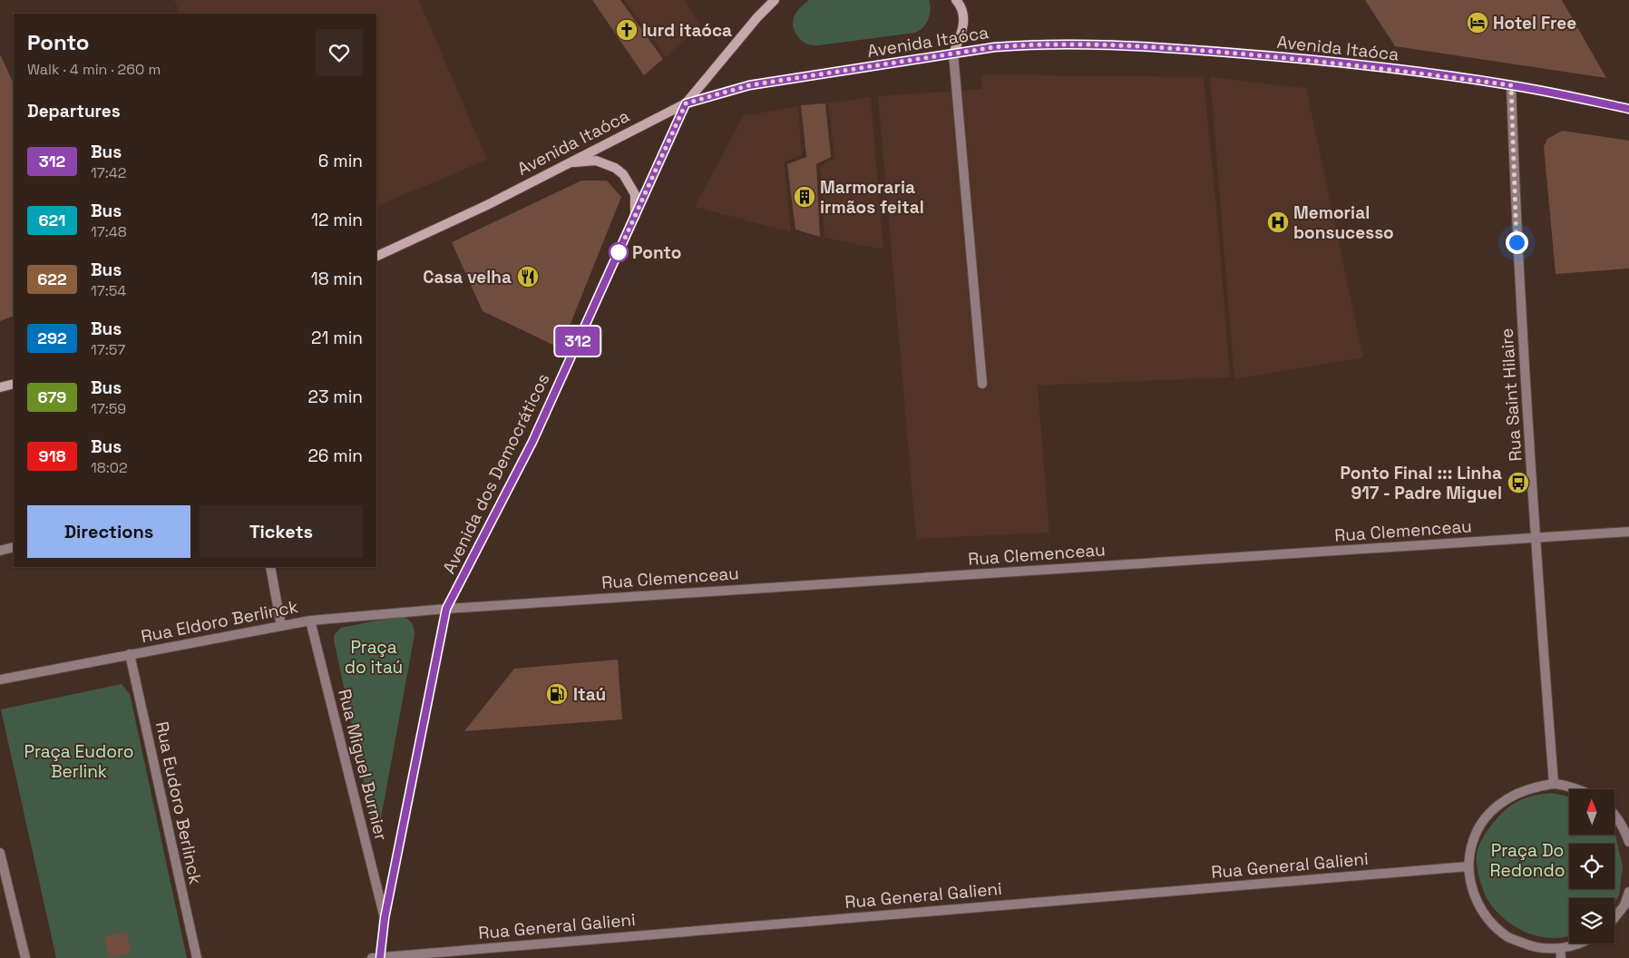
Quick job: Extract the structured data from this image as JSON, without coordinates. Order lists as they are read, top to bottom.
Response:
{
  "streets": {
    "main road": ["Avenida Itaóca", "Avenida dos Democráticos"],
    "street": [
      "Rua Saint Hilaire",
      "Rua Clemenceau",
      "Rua Eldoro Berlinck",
      "Rua Miguel Burnier",
      "Rua Eudoro Berlinck",
      "Rua General Galieni"
    ]
  },
  "crossings": [
    ["Avenida Itaóca", "Rua Saint Hilaire"],
    ["Avenida Itaóca", "Avenida dos Democráticos"],
    ["Rua Saint Hilaire", "Rua Clemenceau"],
    ["Avenida dos Democráticos", "Rua Clemenceau"],
    ["Avenida dos Democráticos", "Rua Eldoro Berlinck"],
    ["Avenida dos Democráticos", "Rua Miguel Burnier"],
    ["Avenida dos Democráticos", "Rua General Galieni"],
    ["Rua Clemenceau", "Rua Eldoro Berlinck"],
    ["Rua Eldoro Berlinck", "Rua Miguel Burnier"],
    ["Rua Eldoro Berlinck", "Rua Eudoro Berlinck"]
  ],
  "parks": ["Praça do itaú", "Praça Eudoro Berlink", "Praça Do Redondo"],
  "places": {
    "hotel": ["Hotel Free"],
    "church": ["Iurd itaóca"],
    "building": ["Marmoraria irmãos feital"],
    "hospital": ["Memorial bonsucesso"],
    "other": ["Ponto"],
    "restaurant": ["Casa velha"],
    "bus stop": ["Ponto Final ::: Linha 917 - Padre Miguel"],
    "fuel station": ["Itaú"]
  },
  "lines": ["bus line 312"],
  "north": "top",
  "page": {
    "on_map": "312",
    "heading": [
      ["Ponto", "Walk · 4 min · 260 m"],
      "Departures"
    ],
    "list": [
      {
        "mark": "312",
        "name": "Bus",
        "note": "17:42",
        "value": "6 min"
      },
      {
        "mark": "621",
        "name": "Bus",
        "note": "17:48",
        "value": "12 min"
      },
      {
        "mark": "622",
        "name": "Bus",
        "note": "17:54",
        "value": "18 min"
      },
      {
        "mark": "292",
        "name": "Bus",
        "note": "17:57",
        "value": "21 min"
      },
      {
        "mark": "679",
        "name": "Bus",
        "note": "17:59",
        "value": "23 min"
      },
      {
        "mark": "918",
        "name": "Bus",
        "note": "18:02",
        "value": "26 min"
      }
    ],
    "buttons": ["Directions", "Tickets"]
  }
}
